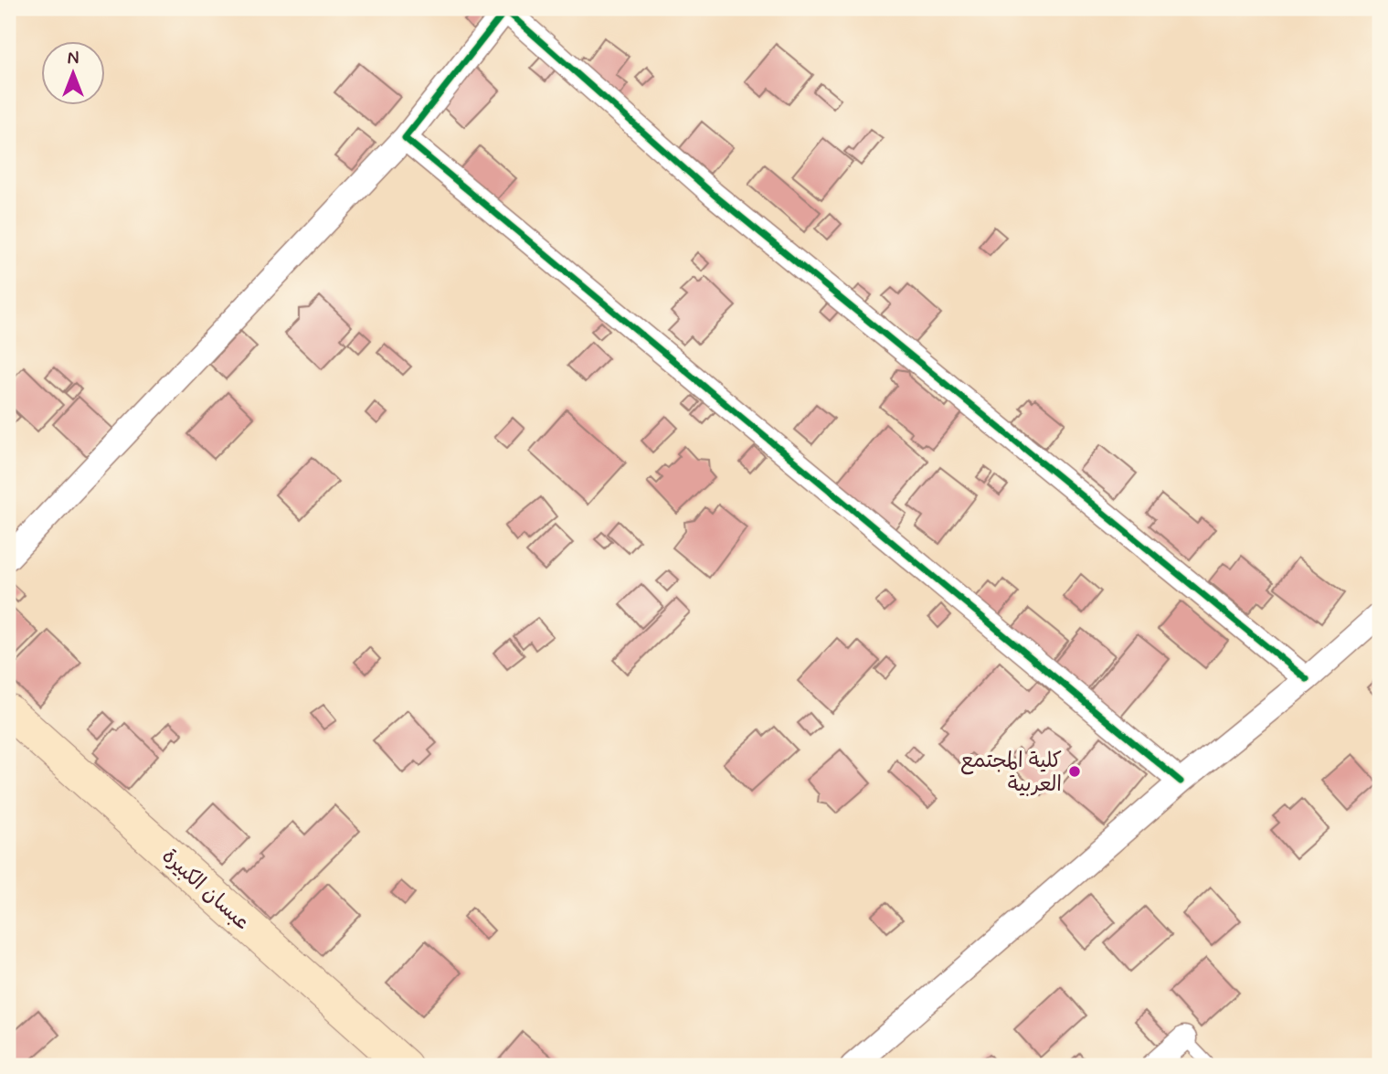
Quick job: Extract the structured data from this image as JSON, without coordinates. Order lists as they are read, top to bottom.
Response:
{
  "streets": {
    "main road": ["عبسان الكبيرة"]
  },
  "places": ["كلية المجتمع العربية"],
  "north": "top"
}
